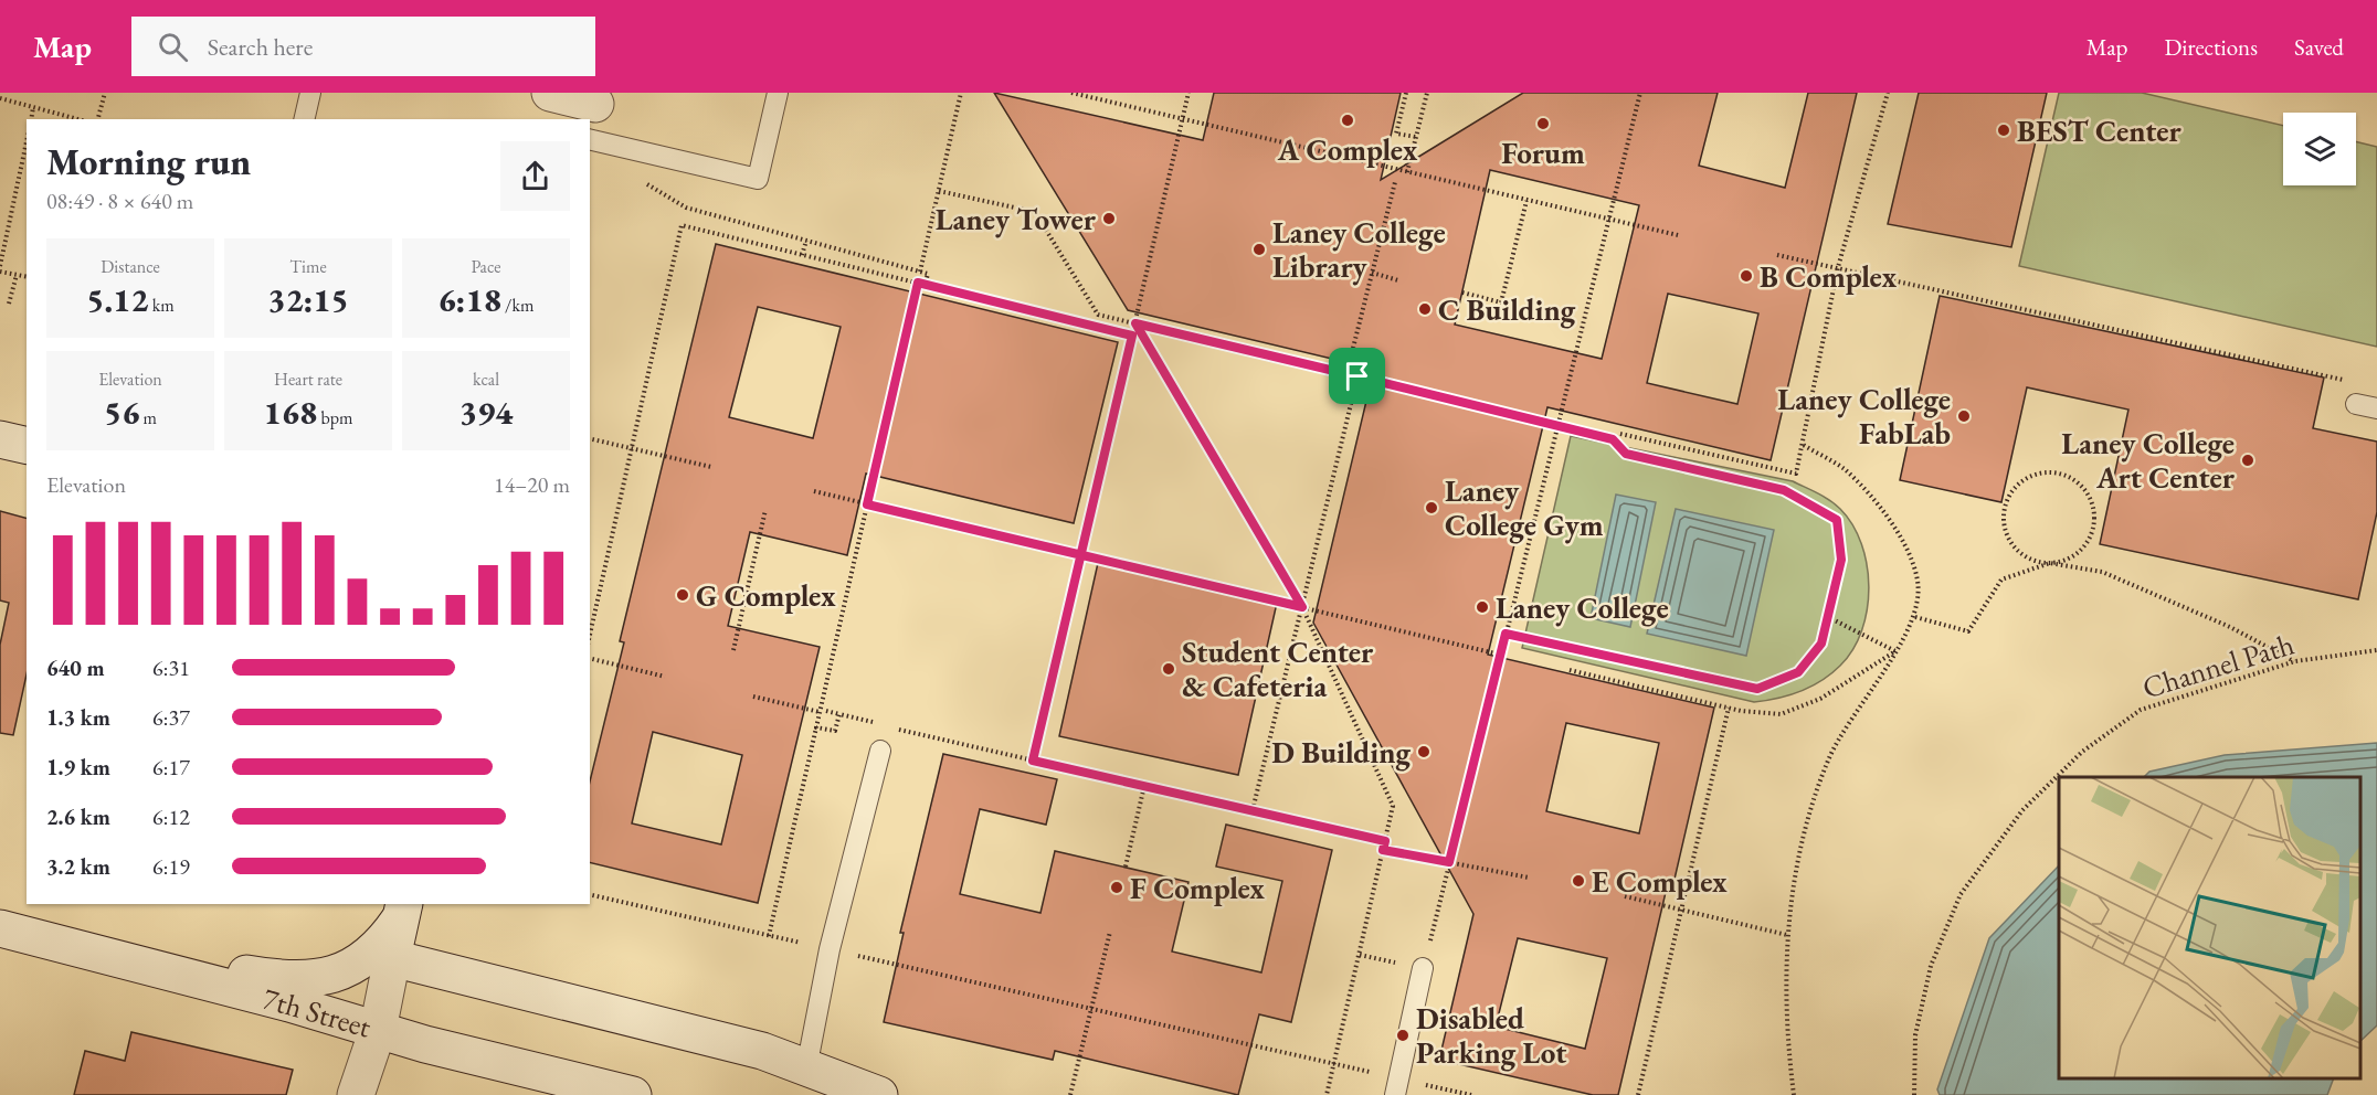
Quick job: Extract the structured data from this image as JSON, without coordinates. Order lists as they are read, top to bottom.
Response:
{
  "streets": {
    "main road": ["7th Street"],
    "path": ["Channel Path"]
  },
  "places": [
    "A Complex",
    "Forum",
    "BEST Center",
    "Laney Tower",
    "Laney College Library",
    "B Complex",
    "C Building",
    "Laney College FabLab",
    "Laney College Art Center",
    "Laney College Gym",
    "G Complex",
    "Laney College",
    "Student Center & Cafeteria",
    "D Building",
    "E Complex",
    "F Complex",
    "Disabled Parking Lot"
  ],
  "page": {
    "header": "Map",
    "search": "Search here",
    "nav": ["Map", "Directions", "Saved"],
    "heading": ["Morning run", "08:49 · 8 × 640 m"],
    "stats": [
      ["Distance", "5.12 km"],
      ["Time", "32:15"],
      ["Pace", "6:18 /km"],
      ["Elevation", "56 m"],
      ["Heart rate", "168 bpm"],
      ["kcal", "394"]
    ],
    "chart": ["Elevation", "14–20 m"],
    "list": [
      {
        "name": "640 m",
        "note": "6:31"
      },
      {
        "name": "1.3 km",
        "note": "6:37"
      },
      {
        "name": "1.9 km",
        "note": "6:17"
      },
      {
        "name": "2.6 km",
        "note": "6:12"
      },
      {
        "name": "3.2 km",
        "note": "6:19"
      }
    ]
  }
}
